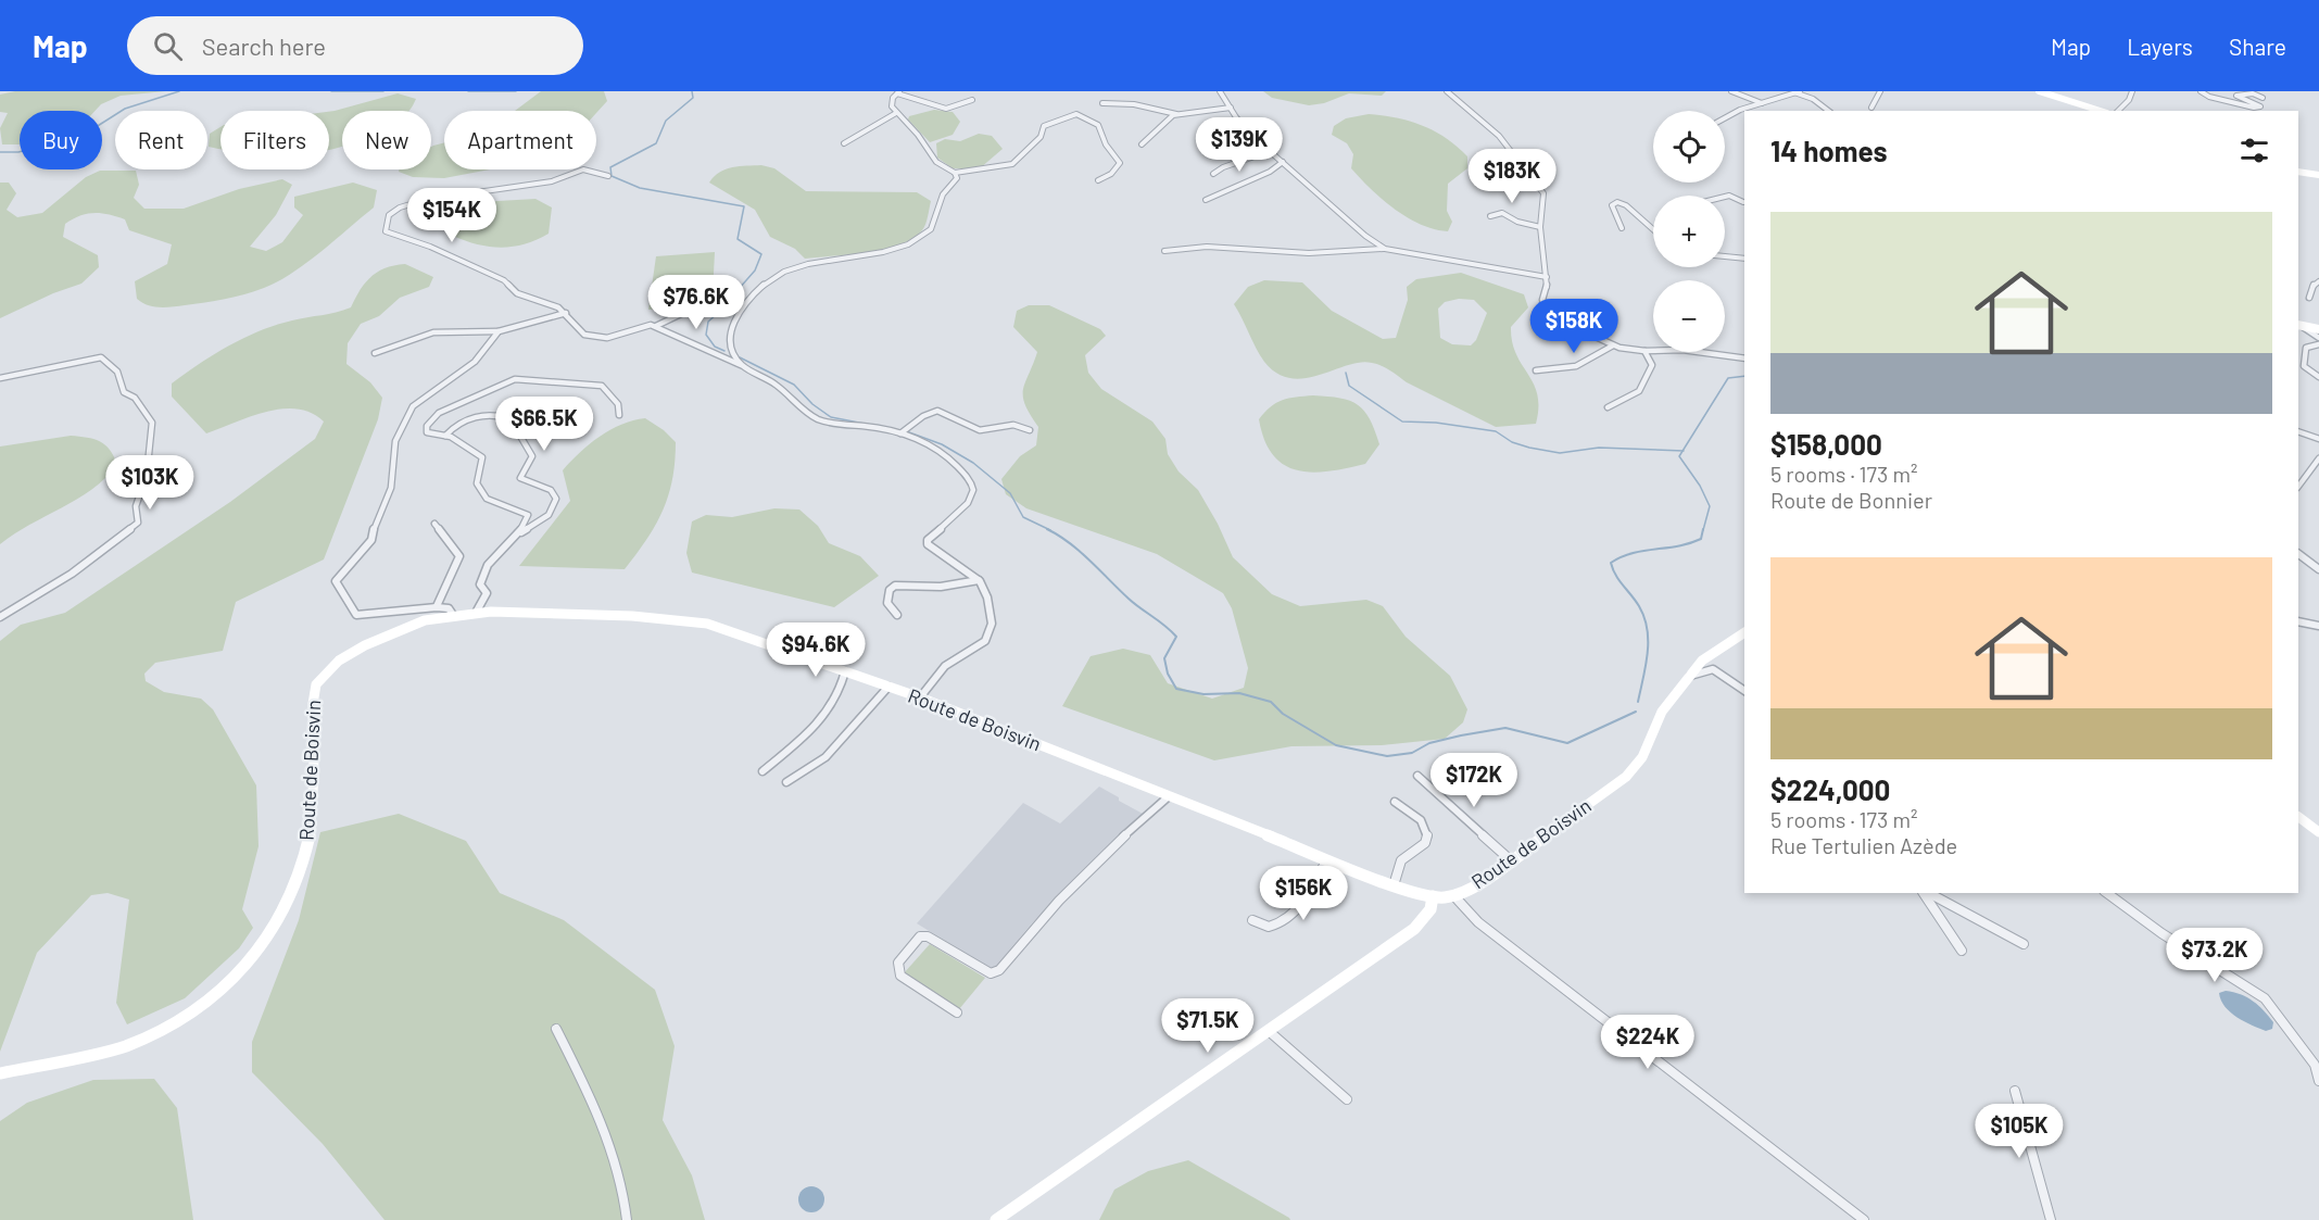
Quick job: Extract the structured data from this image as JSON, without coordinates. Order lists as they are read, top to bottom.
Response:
{
  "streets": {
    "main road": ["Route de Boisvin"]
  },
  "page": {
    "header": "Map",
    "search": "Search here",
    "nav": ["Map", "Layers", "Share"],
    "map_buttons": ["+", "−"],
    "chip": [
      "Buy",
      "Rent",
      "Filters",
      "New",
      "Apartment"
    ],
    "heading": "14 homes",
    "price": [
      "$139K",
      "$183K",
      "$154K",
      "$76.6K",
      "$158K",
      "$66.5K",
      "$103K",
      "$94.6K",
      "$172K",
      "$156K",
      "$73.2K",
      "$71.5K",
      "$224K",
      "$105K"
    ],
    "list": [
      {
        "name": "$158,000",
        "note": "5 rooms · 173 m² · Route de Bonnier"
      },
      {
        "name": "$224,000",
        "note": "5 rooms · 173 m² · Rue Tertulien Azède"
      }
    ]
  }
}
